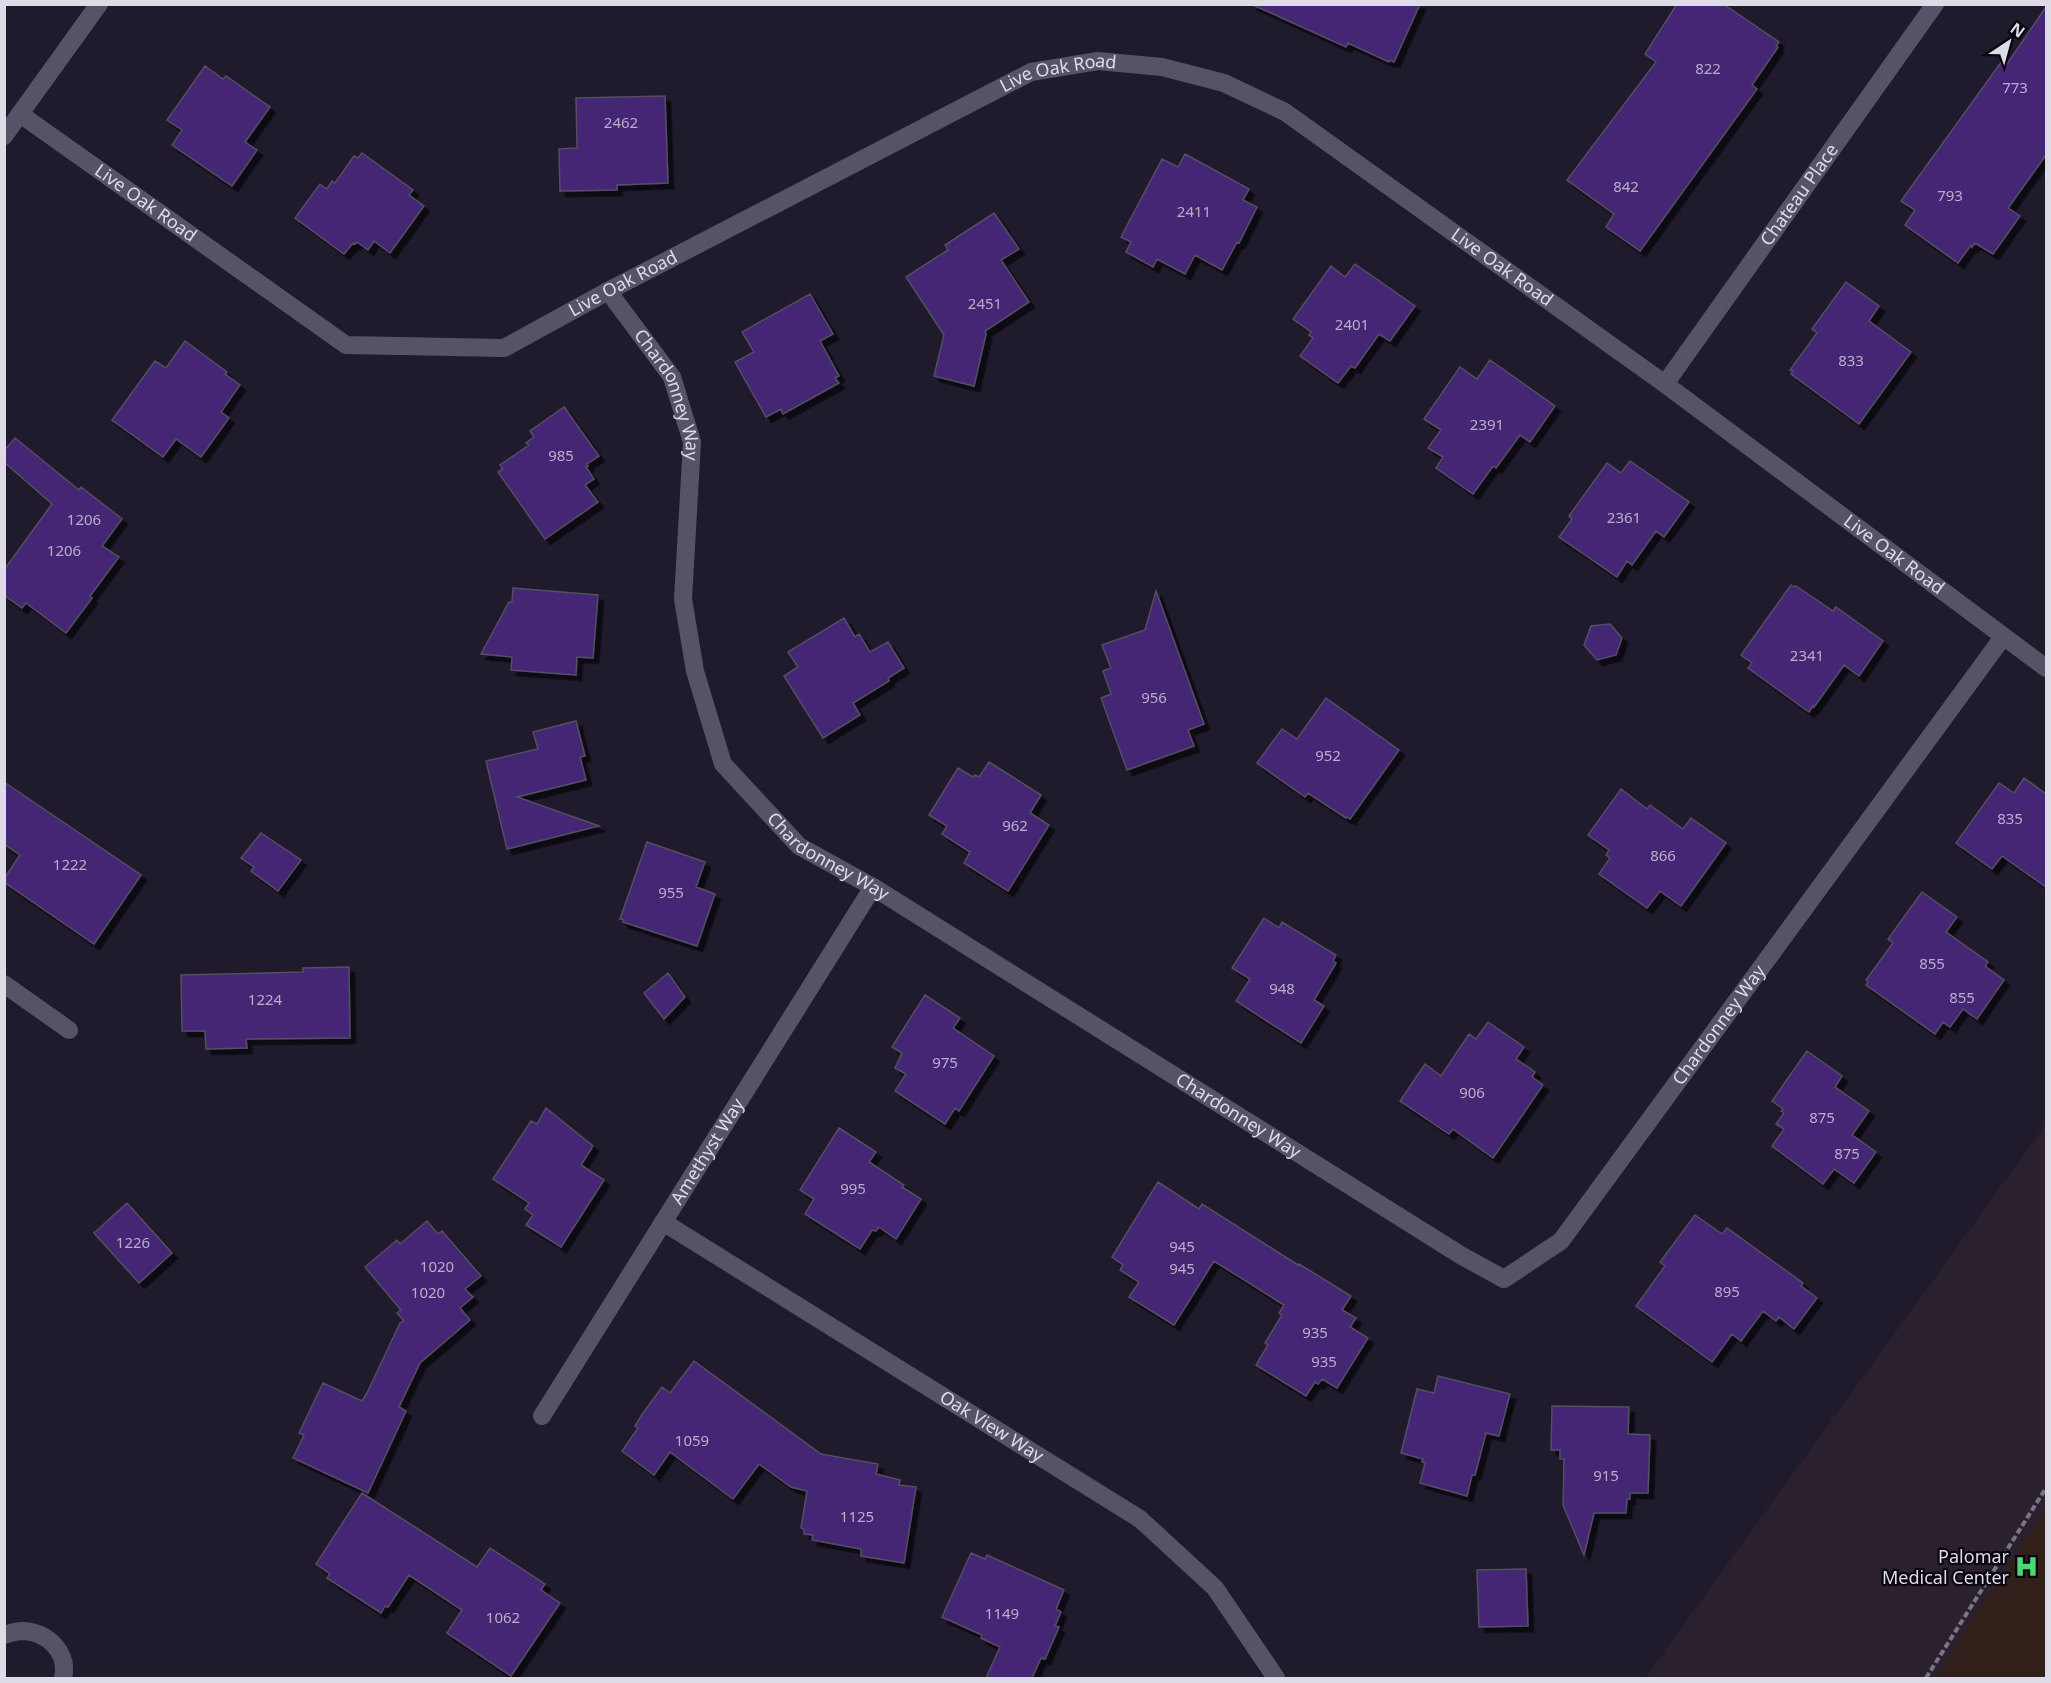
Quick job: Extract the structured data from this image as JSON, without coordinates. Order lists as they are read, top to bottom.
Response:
{
  "streets": {
    "street": [
      "Live Oak Road",
      "Chateau Place",
      "Chardonney Way",
      "Amethyst Way",
      "Oak View Way"
    ]
  },
  "crossings": [
    ["Live Oak Road", "Chateau Place"],
    ["Live Oak Road", "Chardonney Way"],
    ["Chardonney Way", "Amethyst Way"],
    ["Amethyst Way", "Oak View Way"]
  ],
  "places": {
    "hospital": ["Palomar Medical Center"]
  },
  "house_numbers": [
    "822",
    "773",
    "2462",
    "842",
    "793",
    "2411",
    "2451",
    "2401",
    "833",
    "2391",
    "985",
    "2361",
    "1206",
    "1206",
    "2341",
    "956",
    "952",
    "835",
    "962",
    "866",
    "1222",
    "955",
    "855",
    "948",
    "855",
    "1224",
    "975",
    "906",
    "875",
    "875",
    "995",
    "1226",
    "945",
    "1020",
    "945",
    "895",
    "1020",
    "935",
    "935",
    "1059",
    "915",
    "1125",
    "1149",
    "1062"
  ],
  "north": "top right"
}
